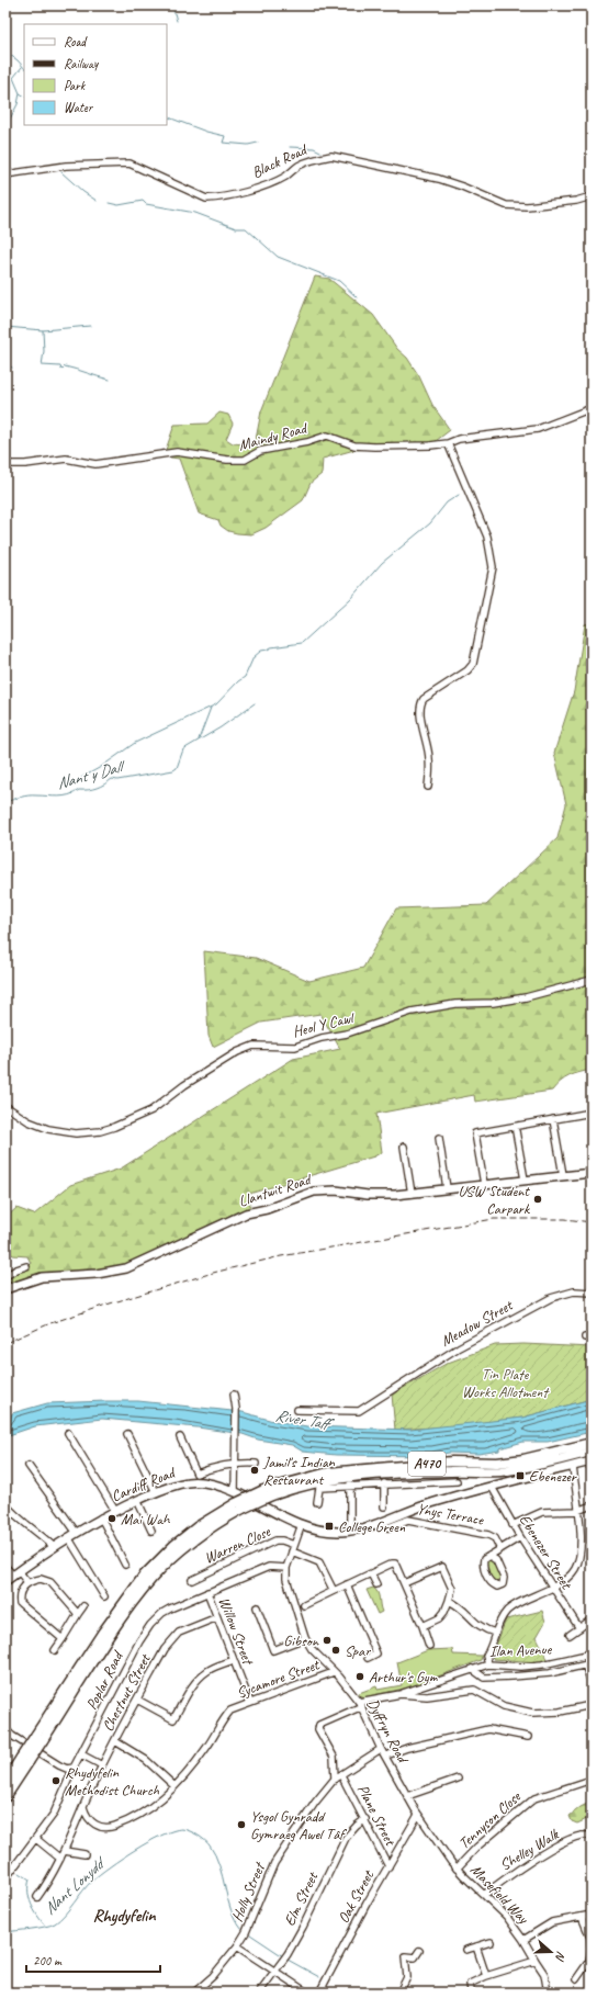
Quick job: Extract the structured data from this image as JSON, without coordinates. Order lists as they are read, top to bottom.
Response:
{
  "streets": {
    "highway": ["A470"],
    "main road": ["Llantwit Road", "Cardiff Road"],
    "street": [
      "Black Road",
      "Maindy Road",
      "Heol Y Cawl",
      "Meadow Street",
      "Ynys Terrace",
      "Warren Close",
      "Ebenezer Street",
      "Willow Street",
      "Ilan Avenue",
      "Sycamore Street",
      "Poplar Road",
      "Chestnut Street",
      "Dyffryn Road",
      "Plane Street",
      "Tennyson Close",
      "Shelley Walk",
      "Holly Street",
      "Masefield Way",
      "Oak Street",
      "Elm Street"
    ]
  },
  "crossings": [
    ["Cardiff Road", "Ebenezer Street"],
    ["Cardiff Road", "Dyffryn Road"],
    ["Warren Close", "Dyffryn Road"],
    ["Willow Street", "Sycamore Street"],
    ["Willow Street", "Poplar Road"],
    ["Willow Street", "Chestnut Street"],
    ["Sycamore Street", "Chestnut Street"],
    ["Sycamore Street", "Dyffryn Road"],
    ["Poplar Road", "Dyffryn Road"],
    ["Dyffryn Road", "Holly Street"],
    ["Dyffryn Road", "Masefield Way"],
    ["Dyffryn Road", "Oak Street"],
    ["Plane Street", "Holly Street"],
    ["Plane Street", "Oak Street"],
    ["Plane Street", "Elm Street"],
    ["Tennyson Close", "Masefield Way"],
    ["Shelley Walk", "Masefield Way"]
  ],
  "districts": ["Rhydyfelin"],
  "water": ["Nant y Dall", "River Taff", "Nant Lonydd"],
  "parks": ["Tin Plate Works Allotment"],
  "places": {
    "other": [
      "USW Student Carpark",
      "Jamil's Indian Restaurant",
      "Mai Wah",
      "Gibson",
      "Spar",
      "Arthur's Gym",
      "Rhydyfelin Methodist Church",
      "Ysgol Gynradd Gymraeg Awel Tâf"
    ],
    "transit": ["Ebenezer", "College Green"]
  },
  "legend": [
    "Road",
    "Railway",
    "Park",
    "Water"
  ],
  "scale_bar": "200 m",
  "north": "right"
}
